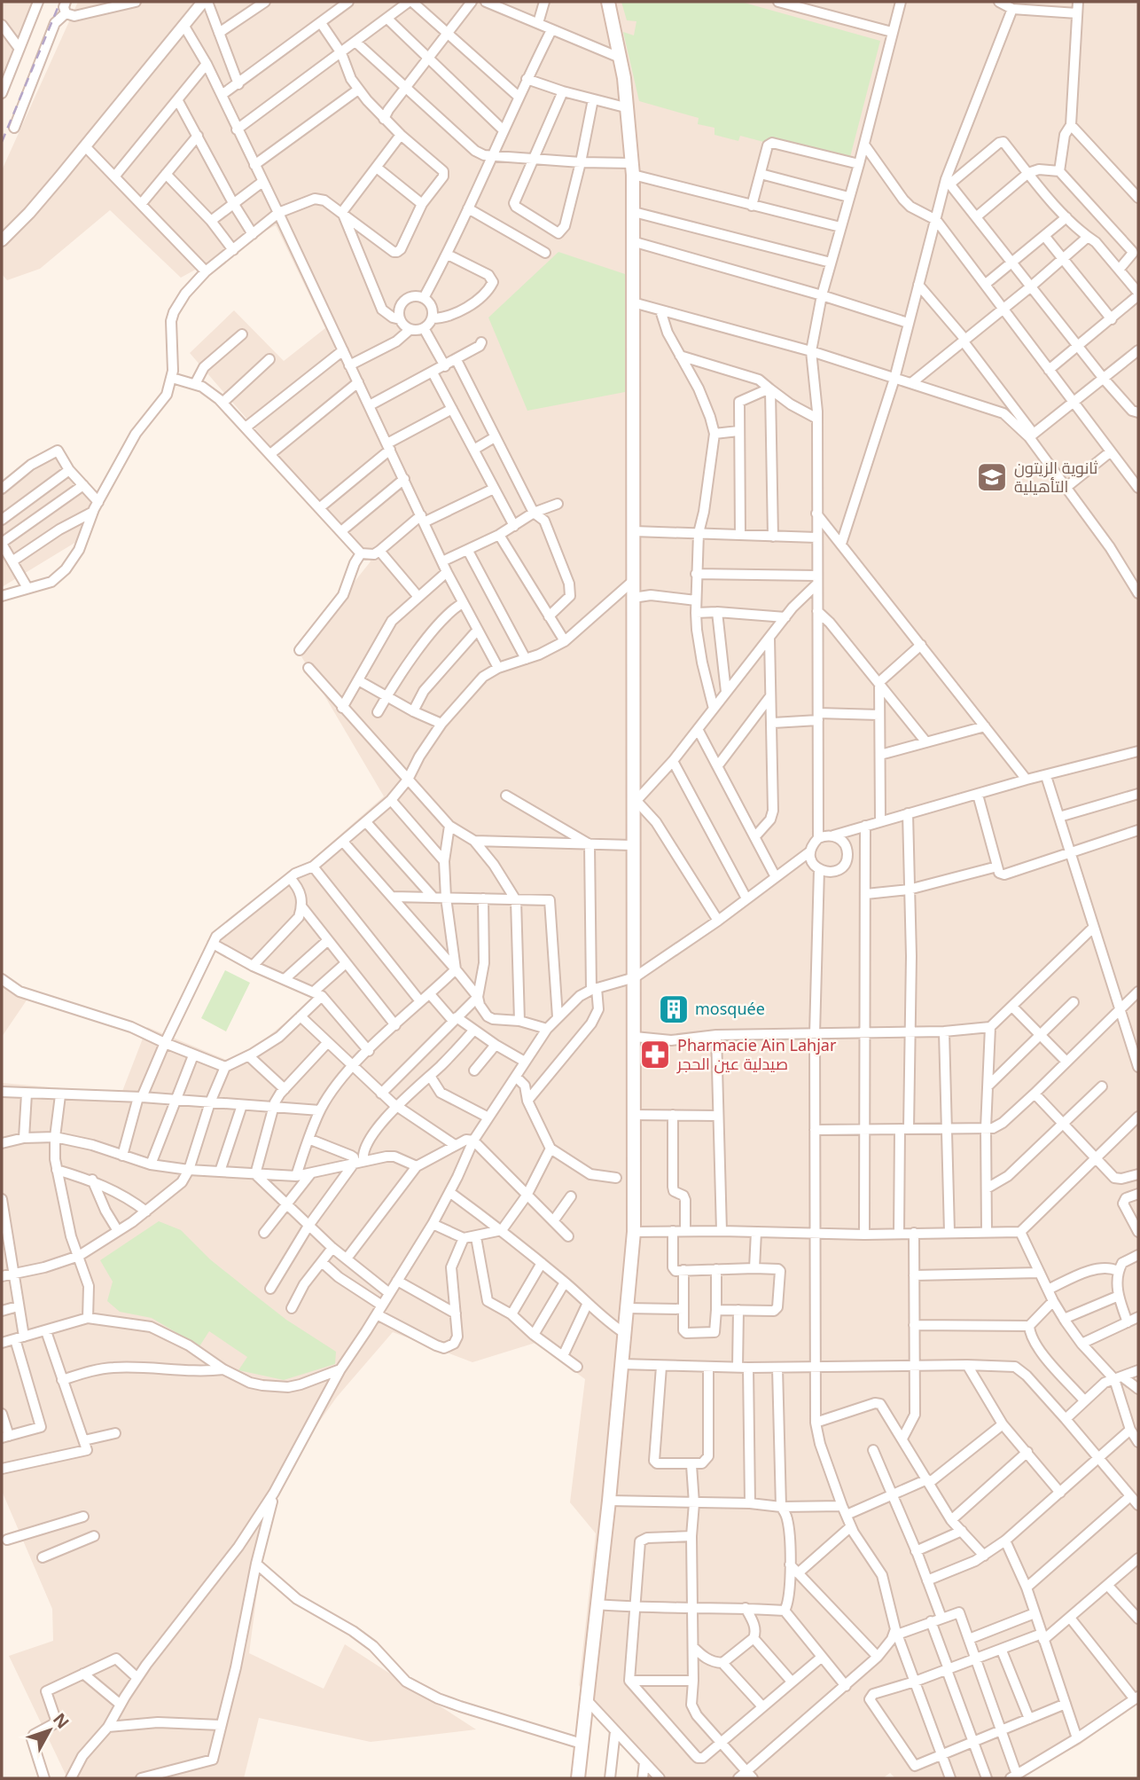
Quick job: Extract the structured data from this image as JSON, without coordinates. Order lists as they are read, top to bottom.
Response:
{
  "places": {
    "school or university": ["ثانوية الزيتون التأهيلية"],
    "building": ["mosquée"],
    "pharmacy": ["Pharmacie Ain Lahjar صيدلية عين الحجر"]
  },
  "north": "top right"
}
